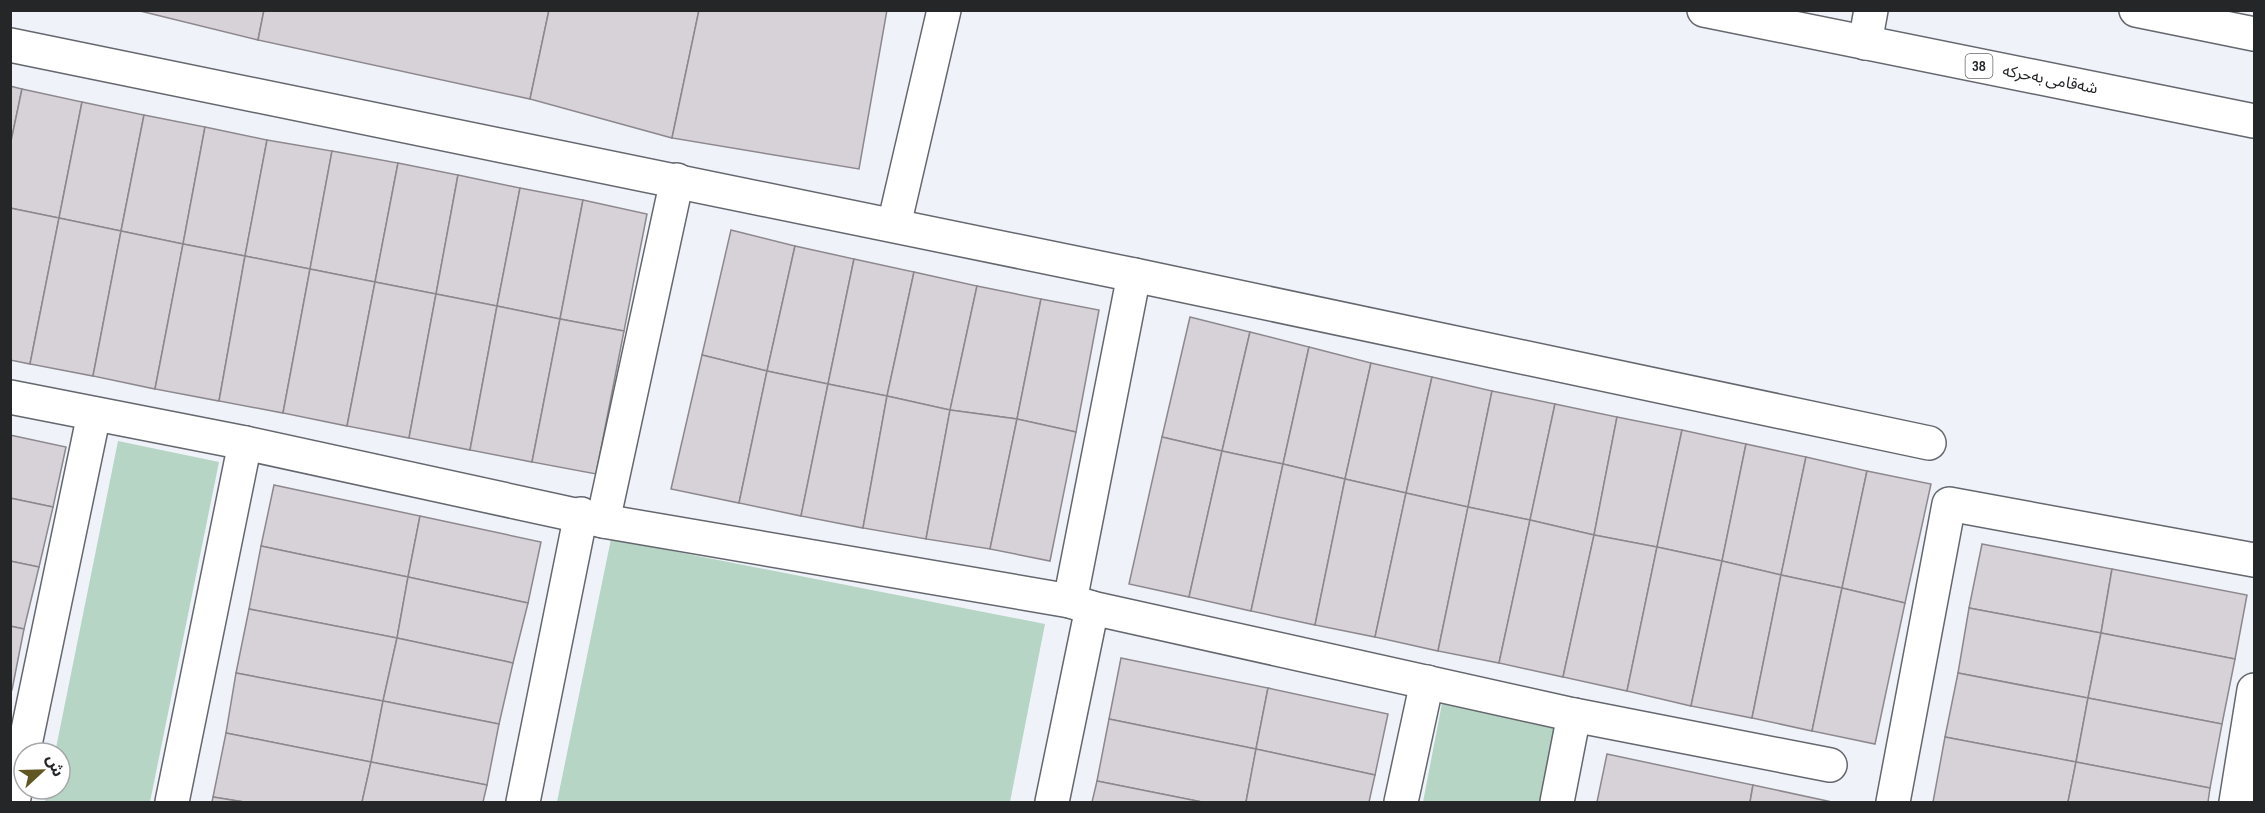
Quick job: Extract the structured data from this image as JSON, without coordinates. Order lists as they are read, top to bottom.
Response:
{
  "streets": {
    "street": ["38", "شەقامی بەحرکە"]
  },
  "north": "right"
}
